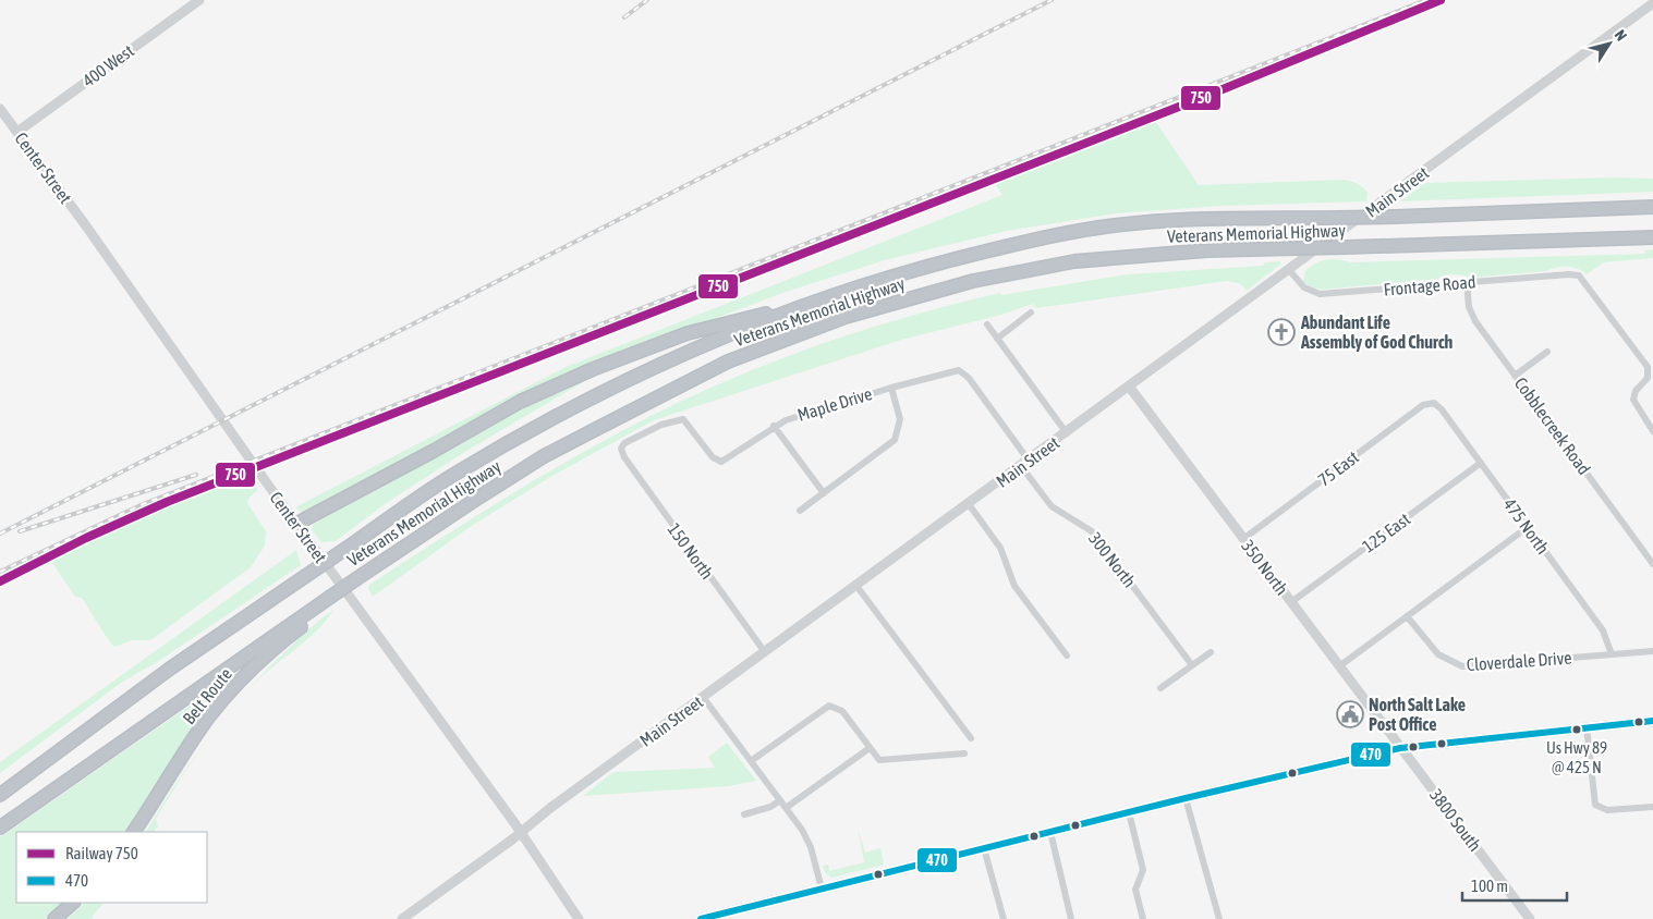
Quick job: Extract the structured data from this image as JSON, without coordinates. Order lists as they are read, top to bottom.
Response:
{
  "streets": {
    "highway": ["Veterans Memorial Highway", "Belt Route"],
    "street": [
      "400 West",
      "Center Street",
      "Main Street",
      "Frontage Road",
      "Maple Drive",
      "Cobblecreek Road",
      "75 East",
      "475 North",
      "125 East",
      "150 North",
      "300 North",
      "350 North",
      "Cloverdale Drive",
      "3800 South"
    ]
  },
  "crossings": [
    ["400 West", "Center Street"],
    ["Center Street", "Main Street"],
    ["Main Street", "Frontage Road"],
    ["Main Street", "150 North"],
    ["Main Street", "300 North"],
    ["Main Street", "350 North"],
    ["Veterans Memorial Highway", "Belt Route"],
    ["Frontage Road", "Cobblecreek Road"],
    ["Maple Drive", "150 North"],
    ["Maple Drive", "300 North"],
    ["75 East", "475 North"],
    ["75 East", "350 North"],
    ["475 North", "125 East"],
    ["475 North", "Cloverdale Drive"],
    ["125 East", "350 North"],
    ["350 North", "3800 South"]
  ],
  "places": {
    "church": ["Abundant Life Assembly of God Church"],
    "public building": ["North Salt Lake Post Office"],
    "other": ["Us Hwy 89 @ 425 N"]
  },
  "lines": ["rail line 750", "transit line 470"],
  "legend": ["Railway 750", "470"],
  "scale_bar": "100 m",
  "north": "top right"
}
